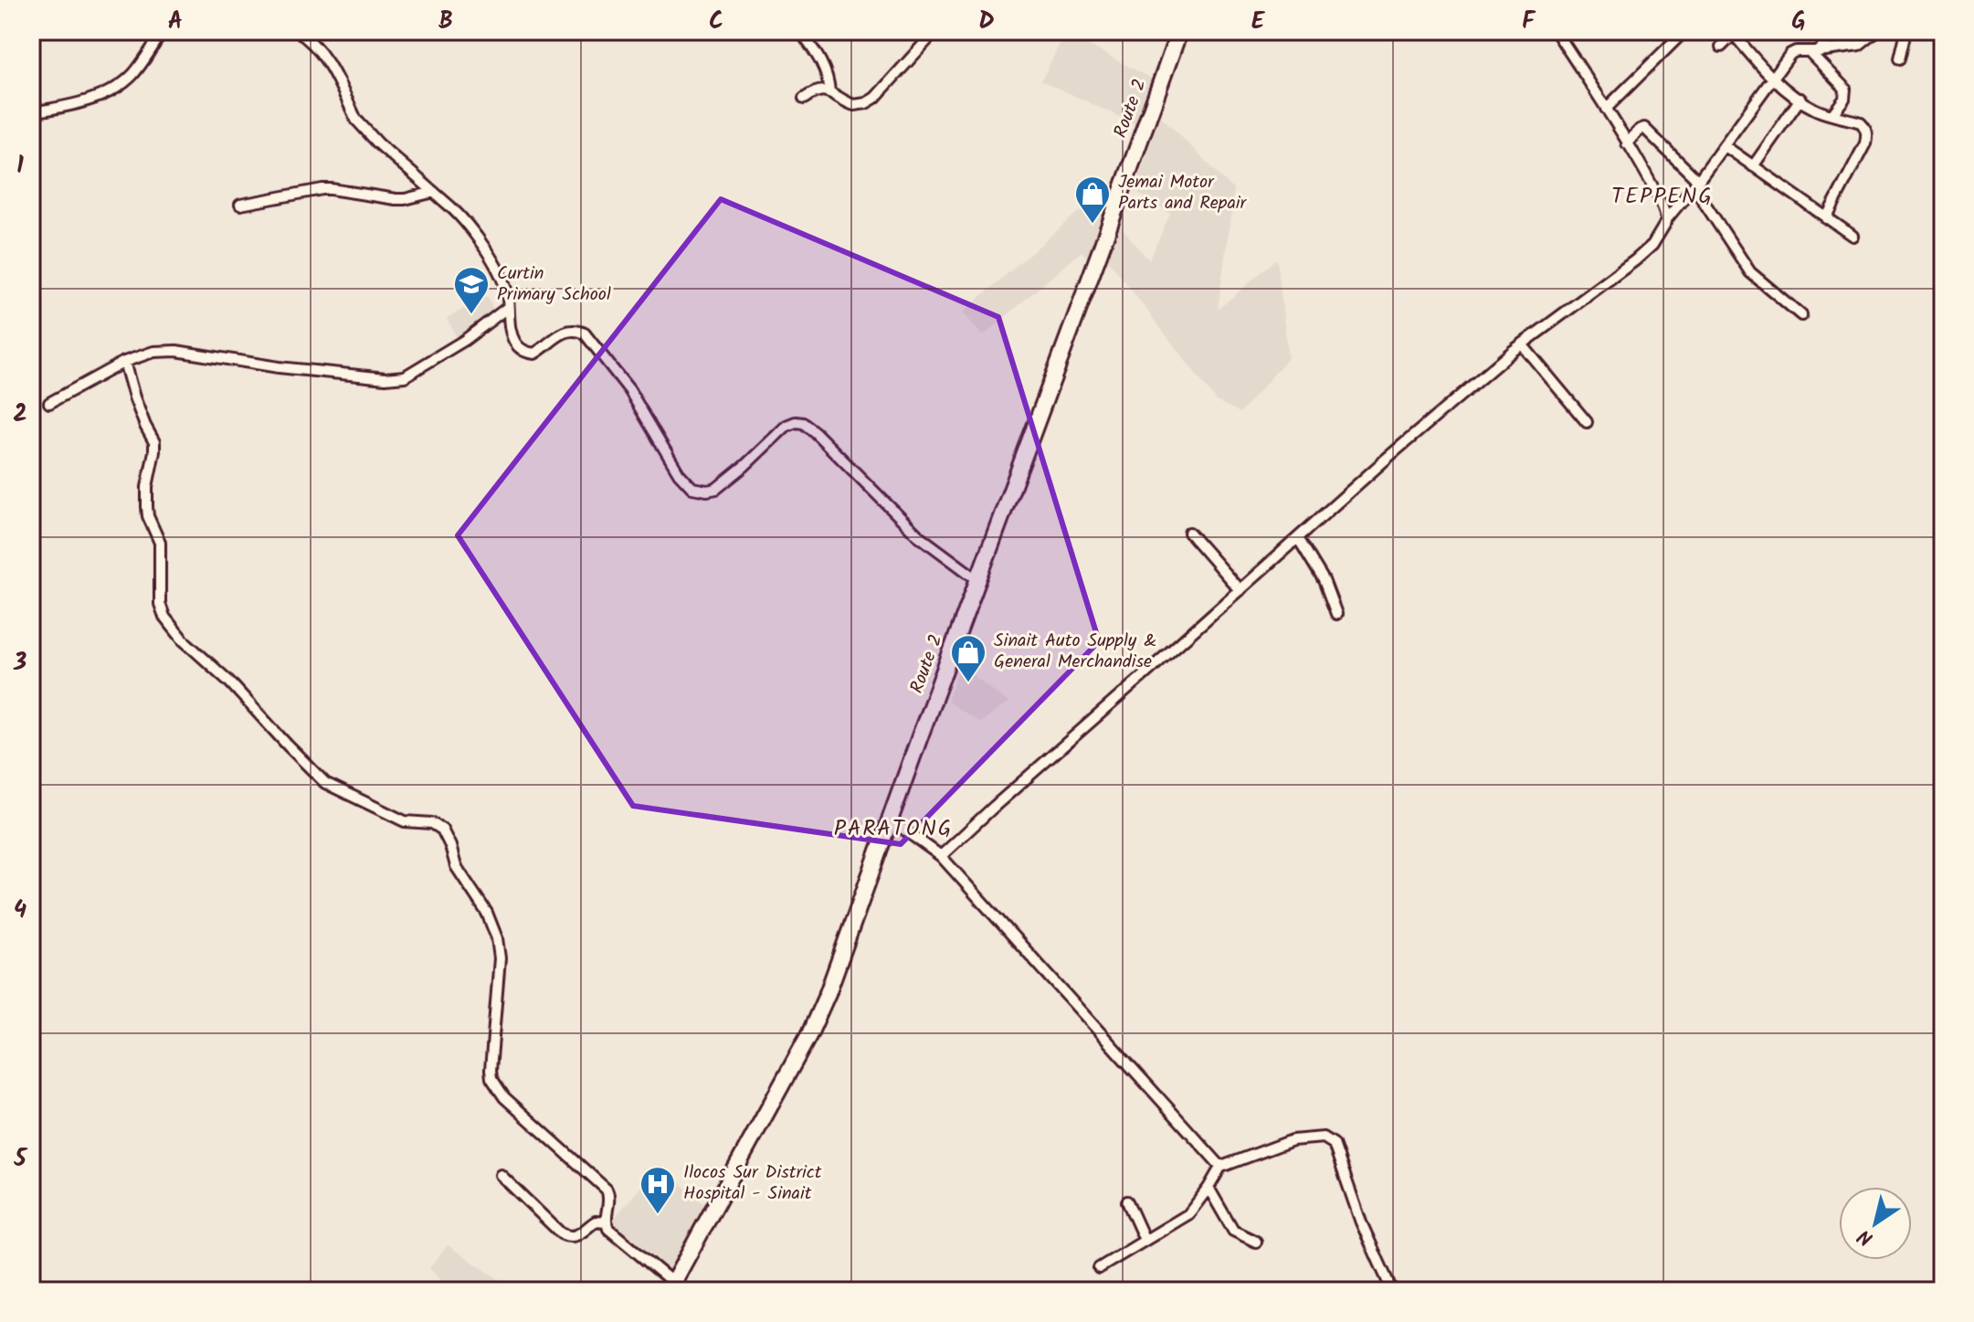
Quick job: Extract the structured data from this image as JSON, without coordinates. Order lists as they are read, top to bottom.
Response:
{
  "streets": {
    "highway": ["Route 2"]
  },
  "districts": ["TEPPENG", "PARATONG"],
  "places": {
    "shop": ["Jemai Motor Parts and Repair", "Sinait Auto Supply & General Merchandise"],
    "school or university": ["Curtin Primary School"],
    "hospital": ["Ilocos Sur District Hospital - Sinait"]
  },
  "north": "bottom left",
  "grid": {
    "columns": [
      "A",
      "B",
      "C",
      "D",
      "E",
      "F",
      "G"
    ],
    "rows": [
      "1",
      "2",
      "3",
      "4",
      "5"
    ]
  }
}
